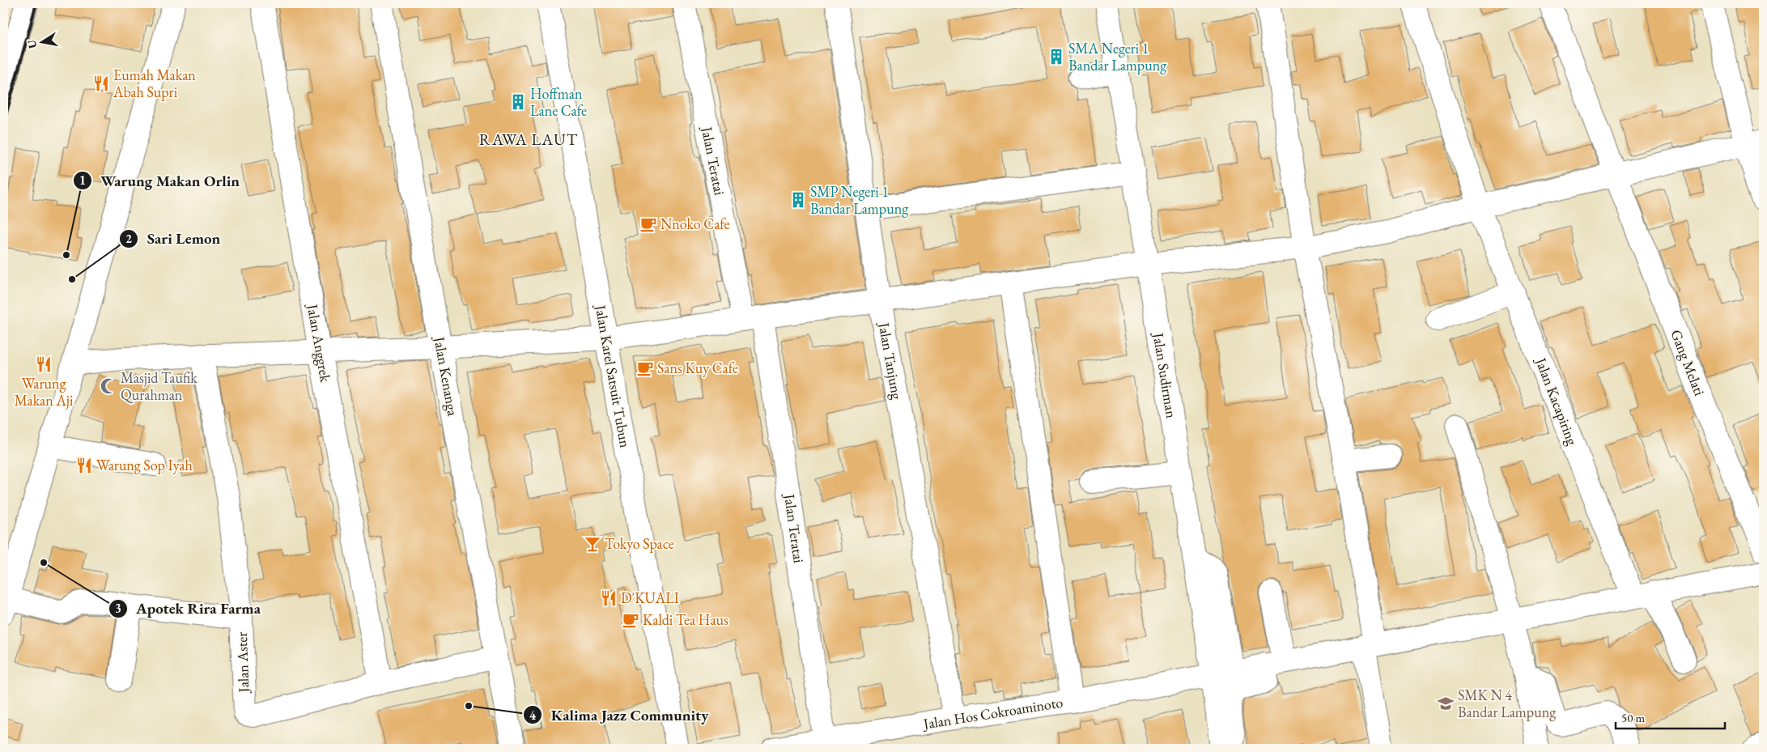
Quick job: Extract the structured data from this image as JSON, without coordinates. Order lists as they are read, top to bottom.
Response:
{
  "streets": {
    "street": [
      "Jalan Teratai",
      "Jalan Anggrek",
      "Jalan Tanjung",
      "Gang Melati",
      "Jalan Sudirman",
      "Jalan Kenanga",
      "Jalan Karel Satsuit Tubun",
      "Jalan Kacapiring",
      "Jalan Aster",
      "Jalan Hos Cokroaminoto"
    ]
  },
  "crossings": [
    ["Jalan Teratai", "Jalan Hos Cokroaminoto"],
    ["Jalan Anggrek", "Jalan Aster"],
    ["Jalan Tanjung", "Jalan Hos Cokroaminoto"],
    ["Jalan Sudirman", "Jalan Hos Cokroaminoto"],
    ["Jalan Kenanga", "Jalan Aster"],
    ["Jalan Kacapiring", "Jalan Hos Cokroaminoto"]
  ],
  "districts": ["RAWA LAUT"],
  "places": {
    "building": ["SMA Negeri 1 Bandar Lampung", "Hoffman Lane Cafe", "SMP Negeri 1 Bandar Lampung"],
    "restaurant": [
      "Eumah Makan Abah Supri",
      "Warung Makan Aji",
      "Warung Sop Iyah",
      "D'KUALI"
    ],
    "cafe": ["Nnoko Cafe", "Sans Kuy Cafe", "Kaldi Tea Haus"],
    "other": [
      "Warung Makan Orlin",
      "Sari Lemon",
      "Apotek Rira Farma",
      "Kalima Jazz Community"
    ],
    "mosque": ["Masjid Taufik Qurahman"],
    "bar": ["Tokyo Space"],
    "school or university": ["SMK N 4 Bandar Lampung"]
  },
  "scale_bar": "50 m",
  "north": "left"
}
